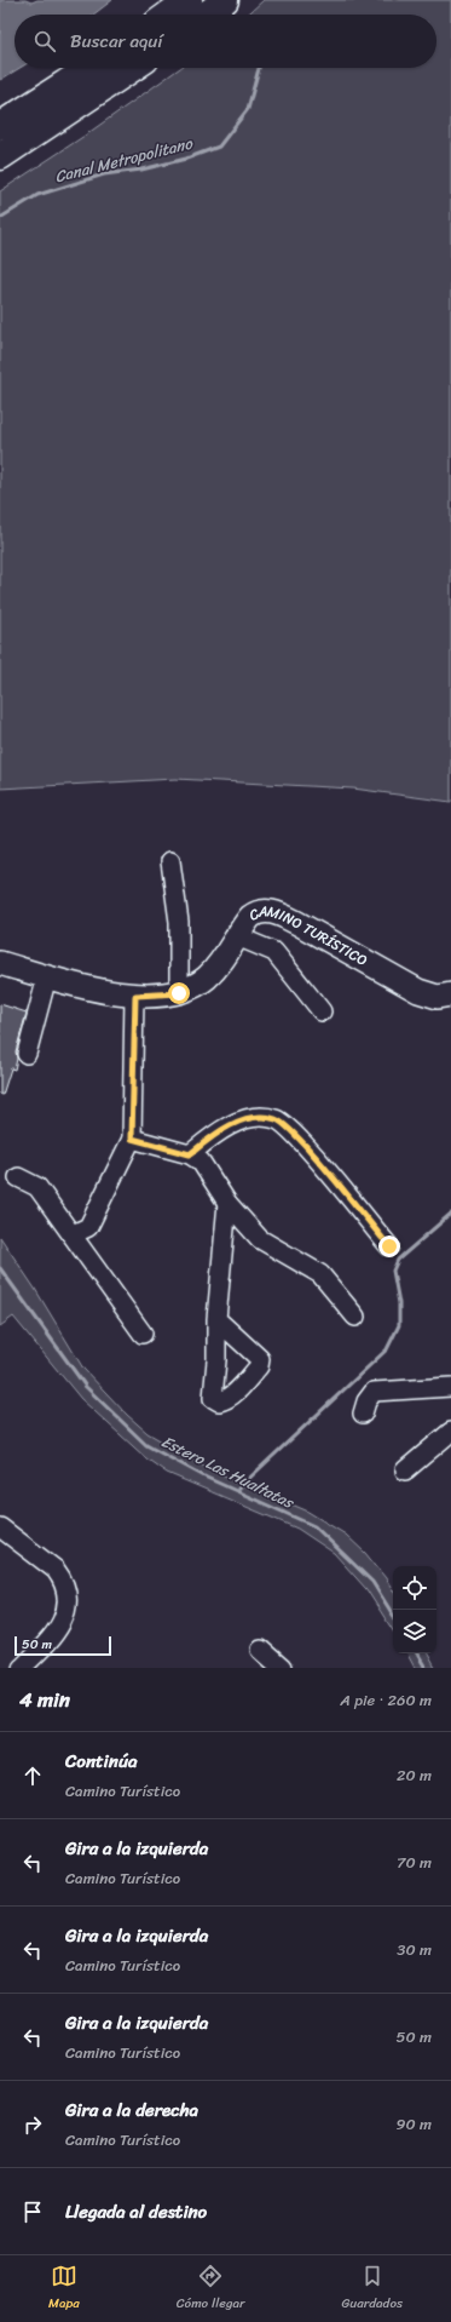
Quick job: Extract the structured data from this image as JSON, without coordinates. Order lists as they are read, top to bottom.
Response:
{
  "streets": {
    "main road": ["CAMINO TURÍSTICO"]
  },
  "water": ["Canal Metropolitano", "Estero Las Hualtatas"],
  "scale_bar": "50 m",
  "page": {
    "search": "Buscar aquí",
    "scale": "50 m",
    "heading": ["4 min", "A pie · 260 m"],
    "list": [
      ["Continúa", "Camino Turístico", "20 m"],
      ["Gira a la izquierda", "Camino Turístico", "70 m"],
      ["Gira a la izquierda", "Camino Turístico", "30 m"],
      ["Gira a la izquierda", "Camino Turístico", "50 m"],
      ["Gira a la derecha", "Camino Turístico", "90 m"],
      "Llegada al destino"
    ],
    "nav": ["Mapa", "Cómo llegar", "Guardados"]
  }
}
